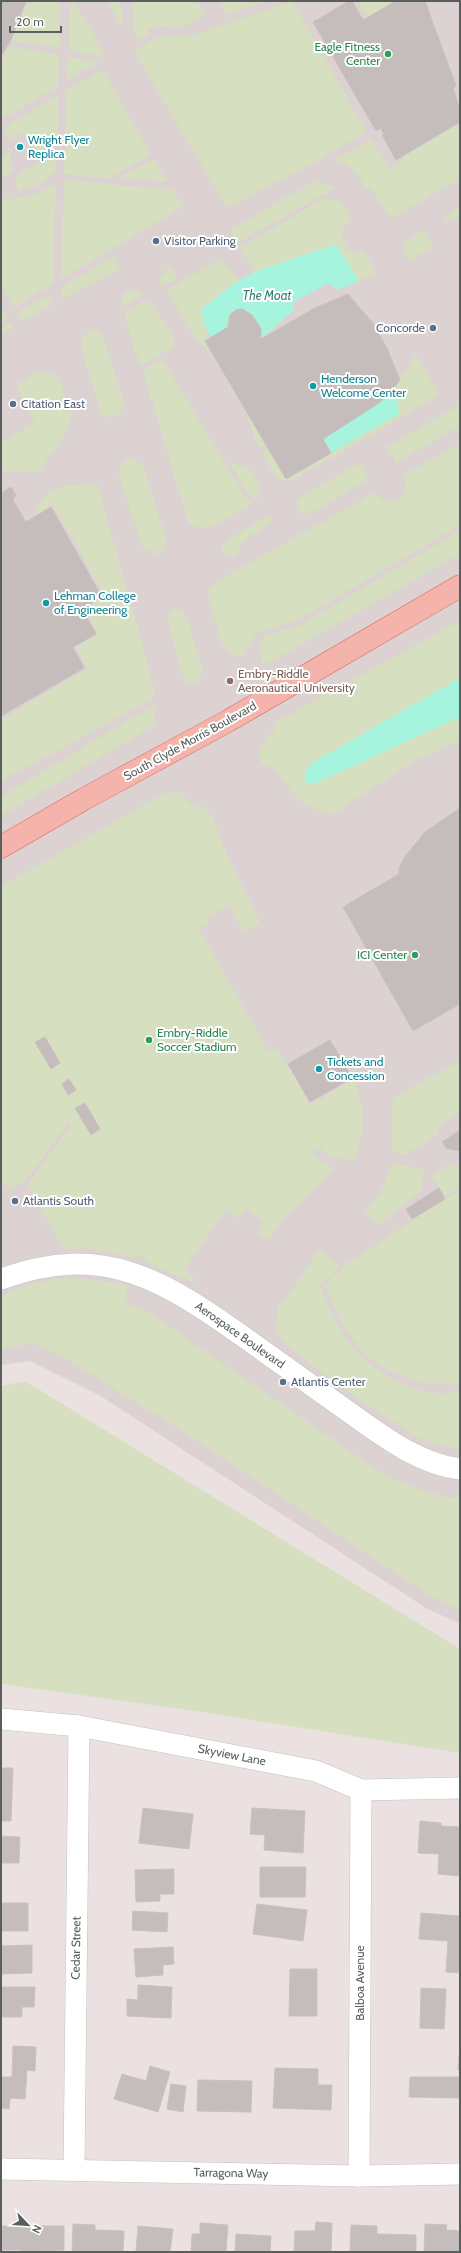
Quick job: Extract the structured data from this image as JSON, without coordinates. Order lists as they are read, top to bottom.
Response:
{
  "streets": {
    "main road": ["South Clyde Morris Boulevard"],
    "street": [
      "Aerospace Boulevard",
      "Skyview Lane",
      "Cedar Street",
      "Balboa Avenue",
      "Tarragona Way"
    ]
  },
  "crossings": [
    ["Skyview Lane", "Cedar Street"],
    ["Skyview Lane", "Balboa Avenue"],
    ["Cedar Street", "Tarragona Way"],
    ["Balboa Avenue", "Tarragona Way"]
  ],
  "water": ["The Moat"],
  "places": [
    "Eagle Fitness Center",
    "Wright Flyer Replica",
    "Visitor Parking",
    "Concorde",
    "Henderson Welcome Center",
    "Citation East",
    "Lehman College of Engineering",
    "Embry-Riddle Aeronautical University",
    "ICI Center",
    "Embry-Riddle Soccer Stadium",
    "Tickets and Concession",
    "Atlantis South",
    "Atlantis Center"
  ],
  "scale_bar": "20 m",
  "north": "bottom right"
}
